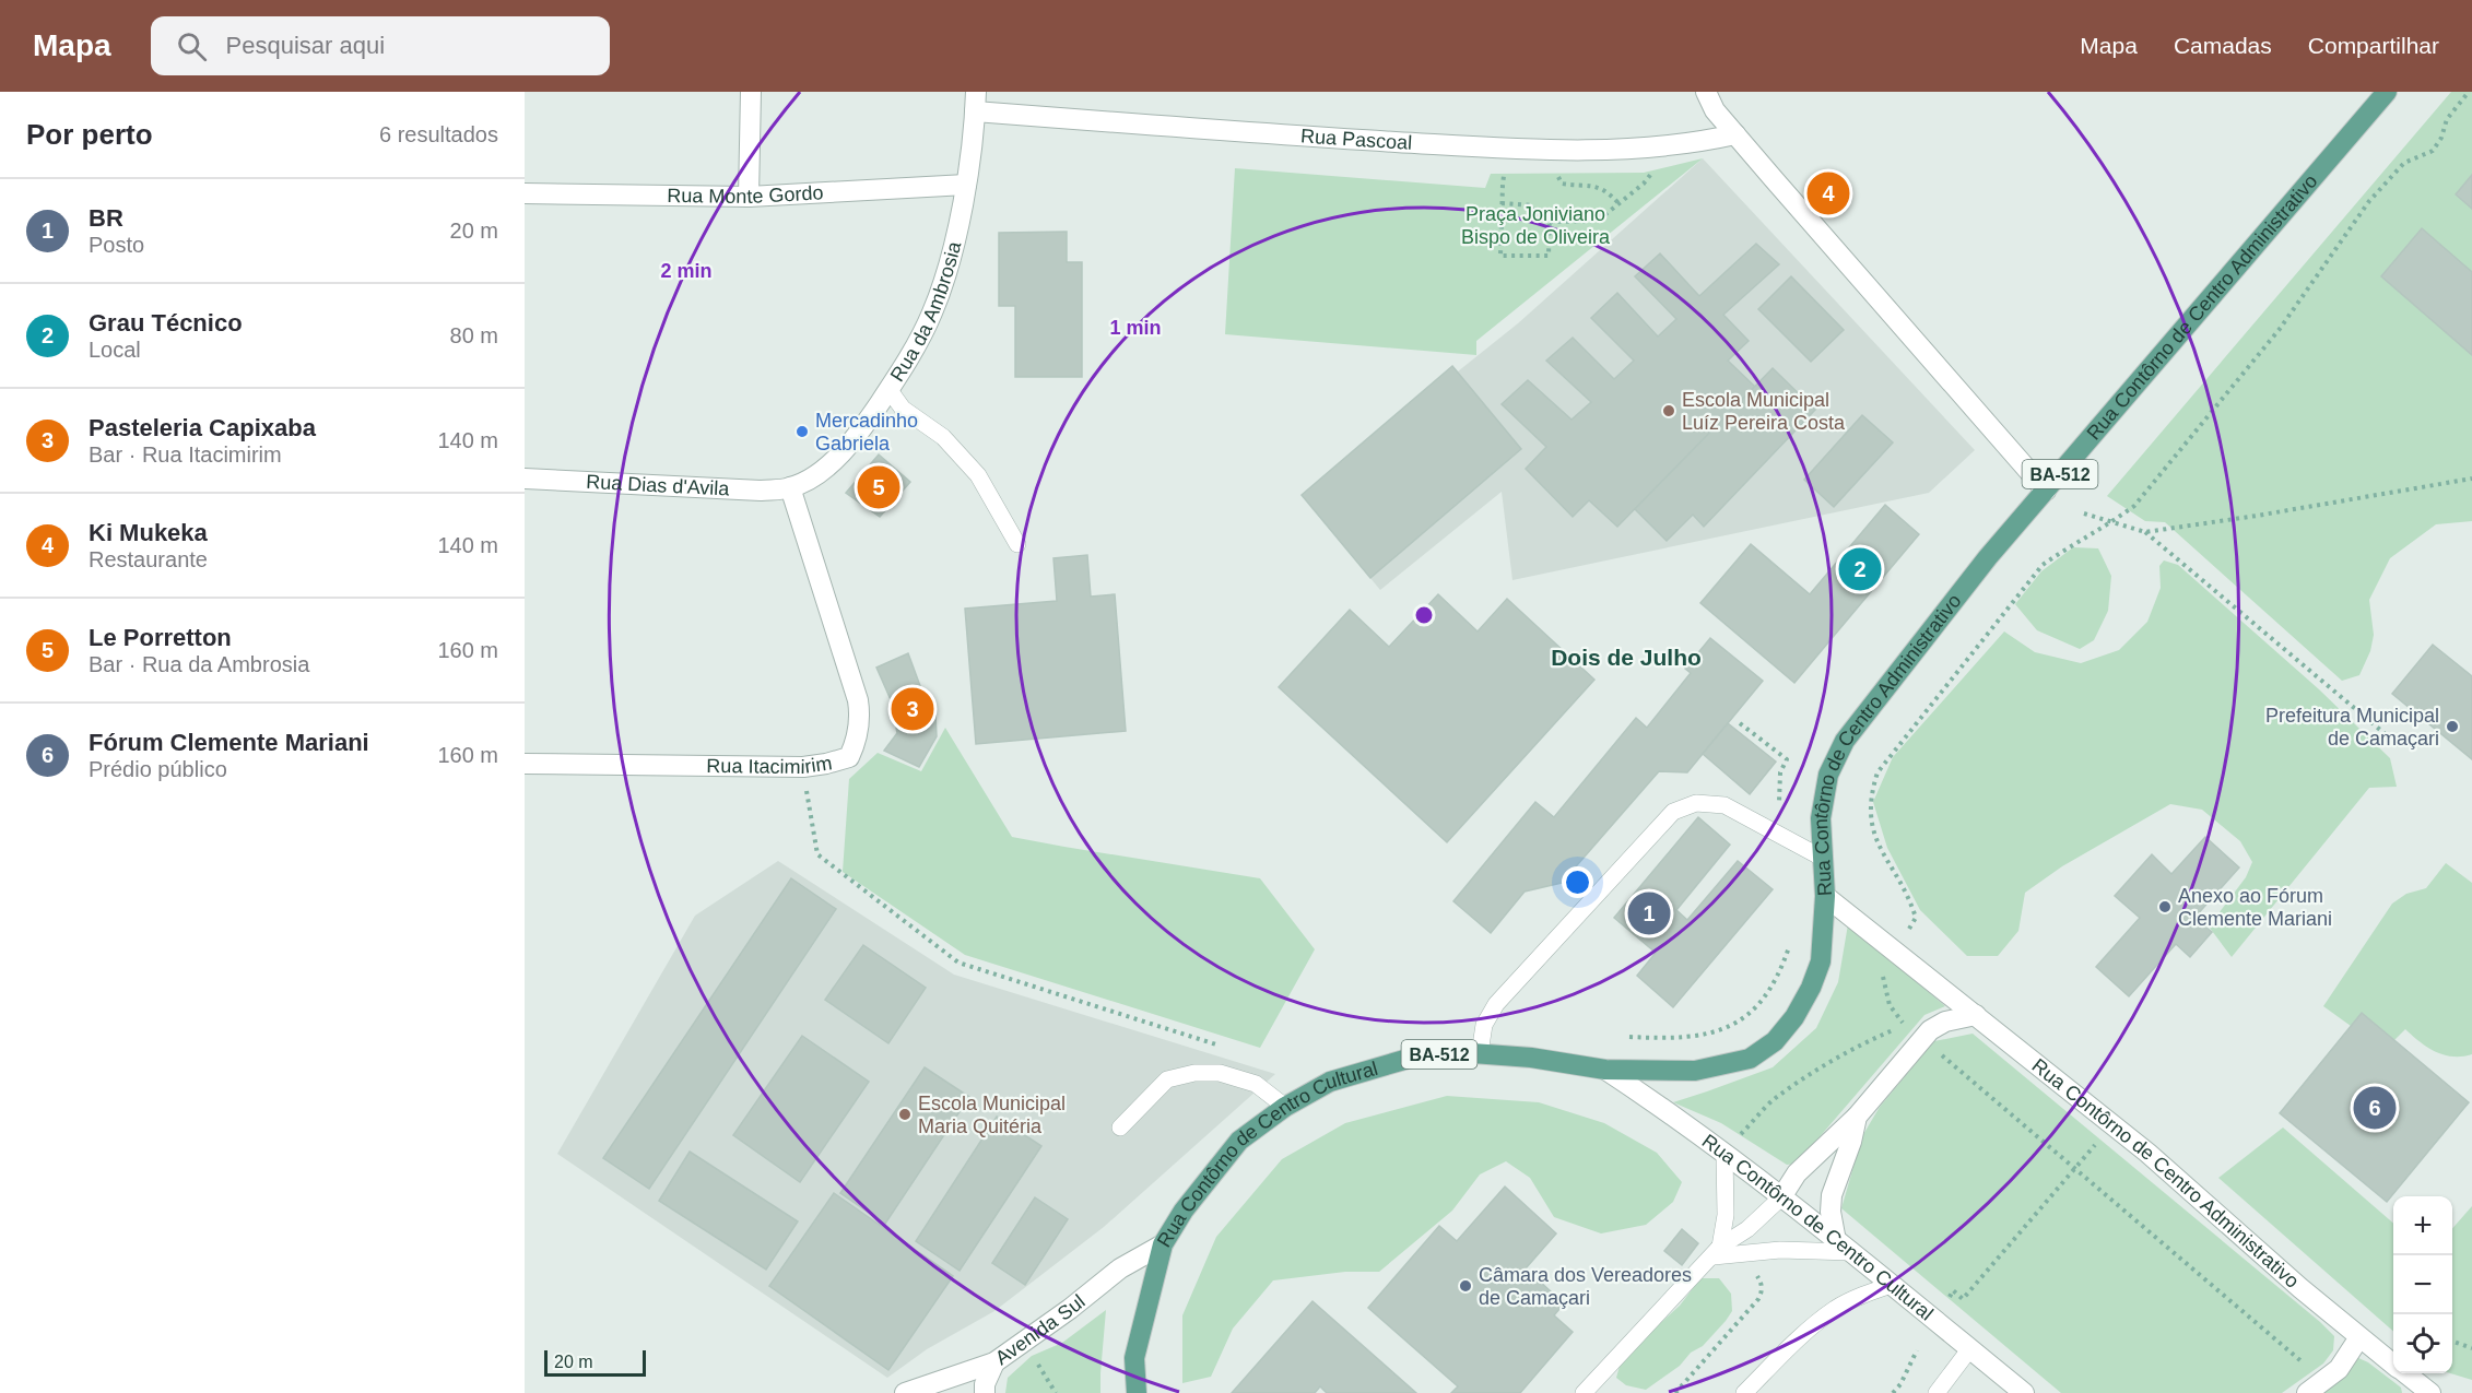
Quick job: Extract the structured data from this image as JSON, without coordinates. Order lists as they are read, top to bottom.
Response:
{
  "streets": {
    "main road": ["Rua Contôrno de Centro Administrativo", "BA-512", "Rua Contôrno de Centro Cultural"],
    "street": [
      "Rua Pascoal",
      "Rua Monte Gordo",
      "Rua da Ambrosia",
      "Rua Dias d'Avila",
      "Rua Itacimirim",
      "Avenida Sul"
    ]
  },
  "crossings": [
    ["Rua Pascoal", "Rua da Ambrosia"],
    ["Rua Monte Gordo", "Rua da Ambrosia"],
    ["Rua Contôrno de Centro Administrativo", "Rua Contôrno de Centro Cultural"],
    ["Rua da Ambrosia", "Rua Dias d'Avila"],
    ["Rua da Ambrosia", "Rua Itacimirim"],
    ["Rua Dias d'Avila", "Rua Itacimirim"],
    ["Rua Contôrno de Centro Cultural", "Avenida Sul"]
  ],
  "districts": ["Dois de Julho"],
  "parks": ["Praça Joniviano Bispo de Oliveira"],
  "places": [
    "Escola Municipal Luíz Pereira Costa",
    "Mercadinho Gabriela",
    "Prefeitura Municipal de Camaçari",
    "Anexo ao Fórum Clemente Mariani",
    "Escola Municipal Maria Quitéria",
    "Câmara dos Vereadores de Camaçari"
  ],
  "scale_bar": "20 m",
  "page": {
    "header": "Mapa",
    "search": "Pesquisar aqui",
    "nav": ["Mapa", "Camadas", "Compartilhar"],
    "heading": ["Por perto", "6 resultados"],
    "pins": [
      "4",
      "5",
      "2",
      "3",
      "1",
      "6"
    ],
    "list": [
      {
        "mark": "1",
        "name": "BR",
        "note": "Posto",
        "value": "20 m"
      },
      {
        "mark": "2",
        "name": "Grau Técnico",
        "note": "Local",
        "value": "80 m"
      },
      {
        "mark": "3",
        "name": "Pasteleria Capixaba",
        "note": "Bar · Rua Itacimirim",
        "value": "140 m"
      },
      {
        "mark": "4",
        "name": "Ki Mukeka",
        "note": "Restaurante",
        "value": "140 m"
      },
      {
        "mark": "5",
        "name": "Le Porretton",
        "note": "Bar · Rua da Ambrosia",
        "value": "160 m"
      },
      {
        "mark": "6",
        "name": "Fórum Clemente Mariani",
        "note": "Prédio público",
        "value": "160 m"
      }
    ],
    "map_buttons": ["+", "−"],
    "scale": "20 m"
  },
  "rings": ["2 min", "1 min"]
}
